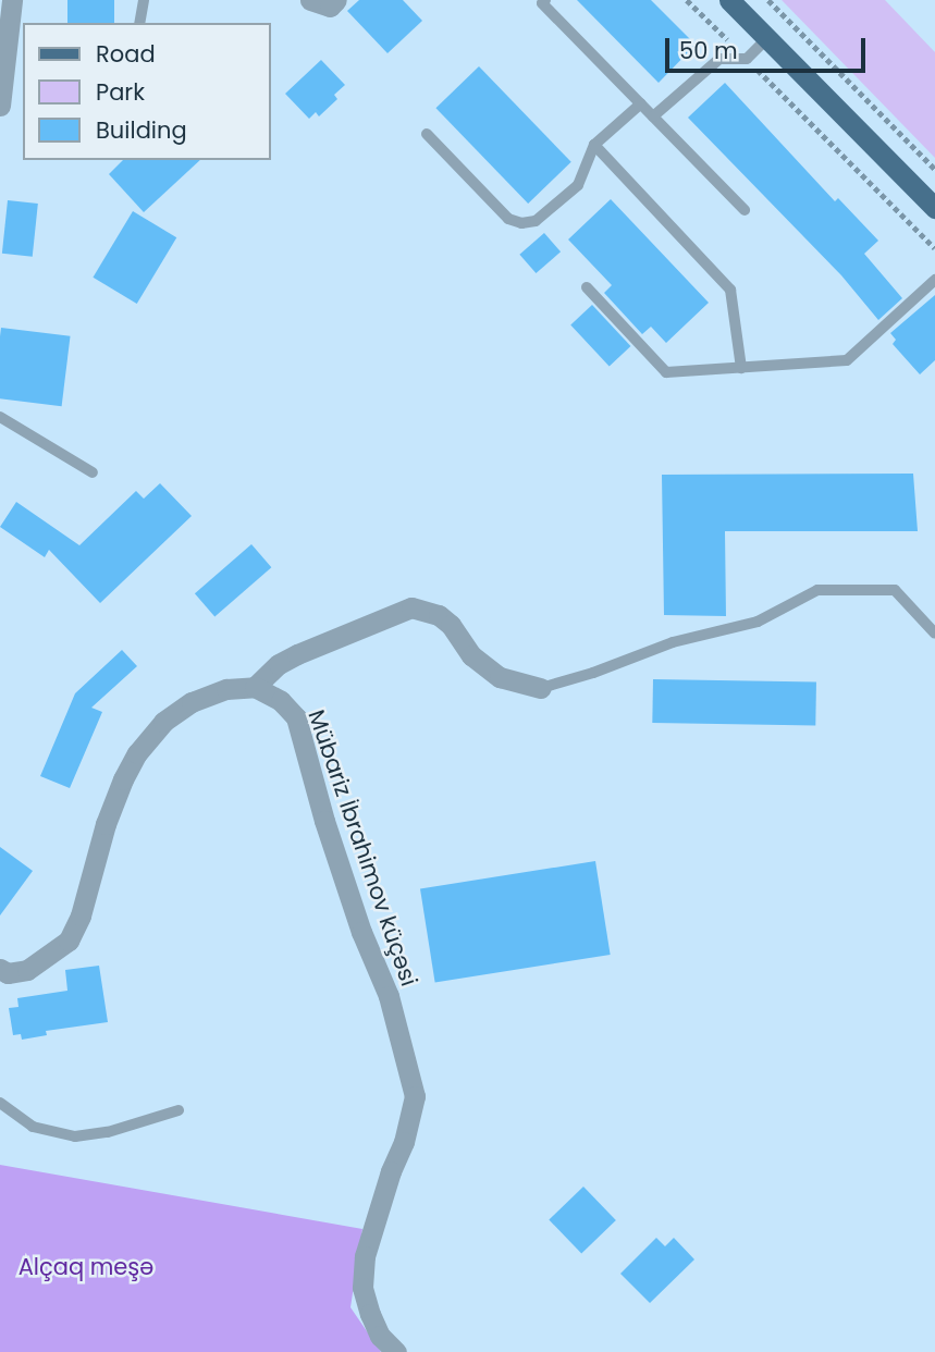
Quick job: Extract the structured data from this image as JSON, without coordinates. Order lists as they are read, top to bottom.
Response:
{
  "streets": {
    "street": ["Mübariz İbrahimov küçəsi"]
  },
  "parks": ["Alçaq meşə"],
  "legend": ["Road", "Park", "Building"],
  "scale_bar": "50 m"
}
